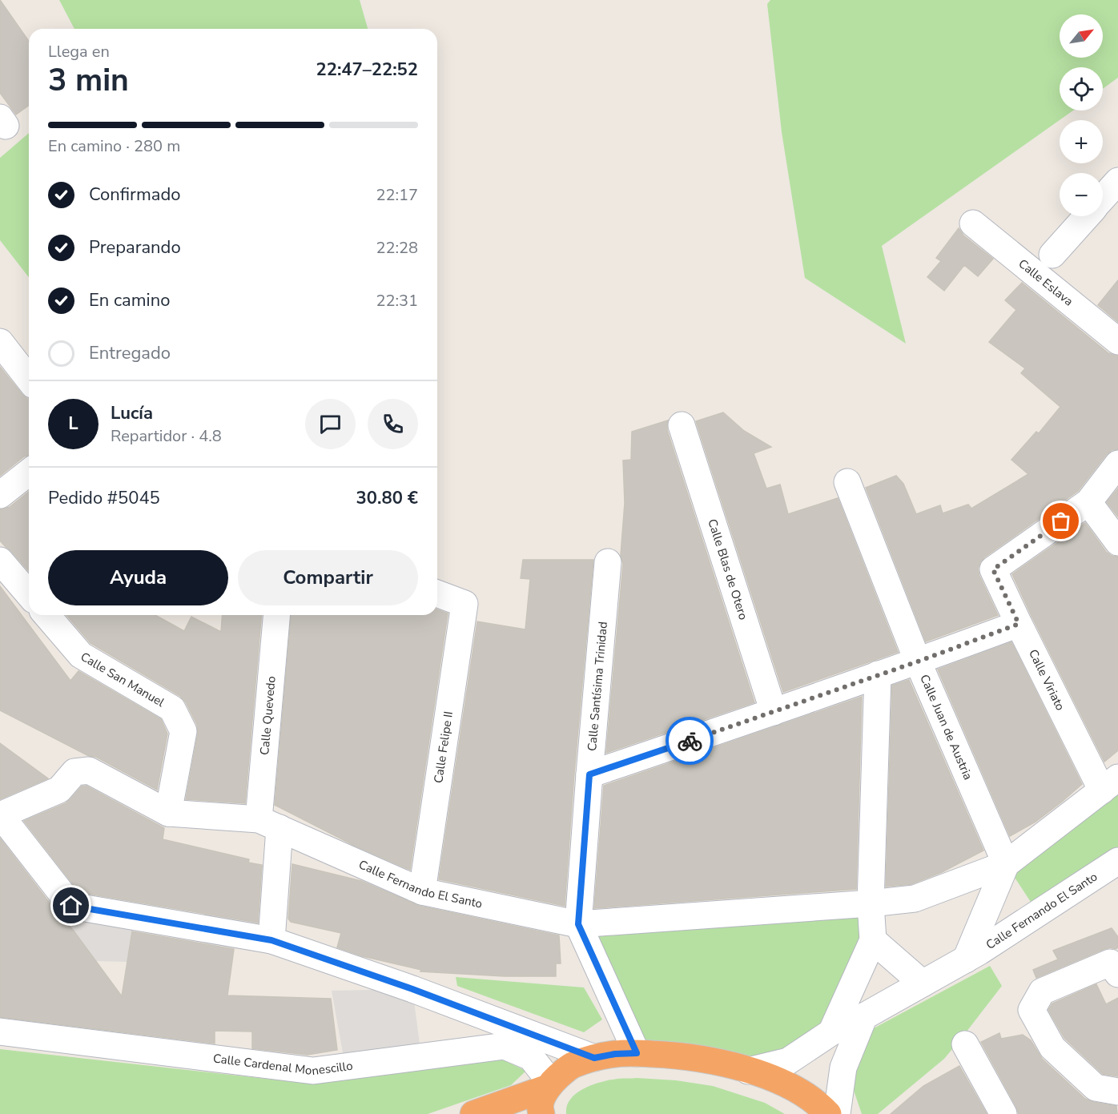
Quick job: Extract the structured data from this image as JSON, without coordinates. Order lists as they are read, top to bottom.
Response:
{
  "streets": {
    "street": [
      "Calle Eslava",
      "Calle Blas de Otero",
      "Calle San Manuel",
      "Calle Viriato",
      "Calle Santísima Trinidad",
      "Calle Quevedo",
      "Calle Juan de Austria",
      "Calle Felipe II",
      "Calle Fernando El Santo",
      "Calle Cardenal Monescillo"
    ]
  },
  "crossings": [
    ["Calle San Manuel", "Calle Fernando El Santo"],
    ["Calle Viriato", "Calle Fernando El Santo"],
    ["Calle Santísima Trinidad", "Calle Fernando El Santo"],
    ["Calle Quevedo", "Calle Fernando El Santo"],
    ["Calle Juan de Austria", "Calle Fernando El Santo"],
    ["Calle Felipe II", "Calle Fernando El Santo"]
  ],
  "north": "top right",
  "page": {
    "map_buttons": ["+", "−"],
    "heading": ["3 min", "Llega en", "22:47–22:52"],
    "panel": [
      "Lucía",
      "Repartidor · 4.8",
      "Pedido #5045",
      "30.80 €"
    ],
    "bar": "En camino · 280 m",
    "list": [
      ["Confirmado", "22:17"],
      ["Preparando", "22:28"],
      ["En camino", "22:31"],
      "Entregado"
    ],
    "round": "L",
    "buttons": ["Ayuda", "Compartir"]
  }
}
